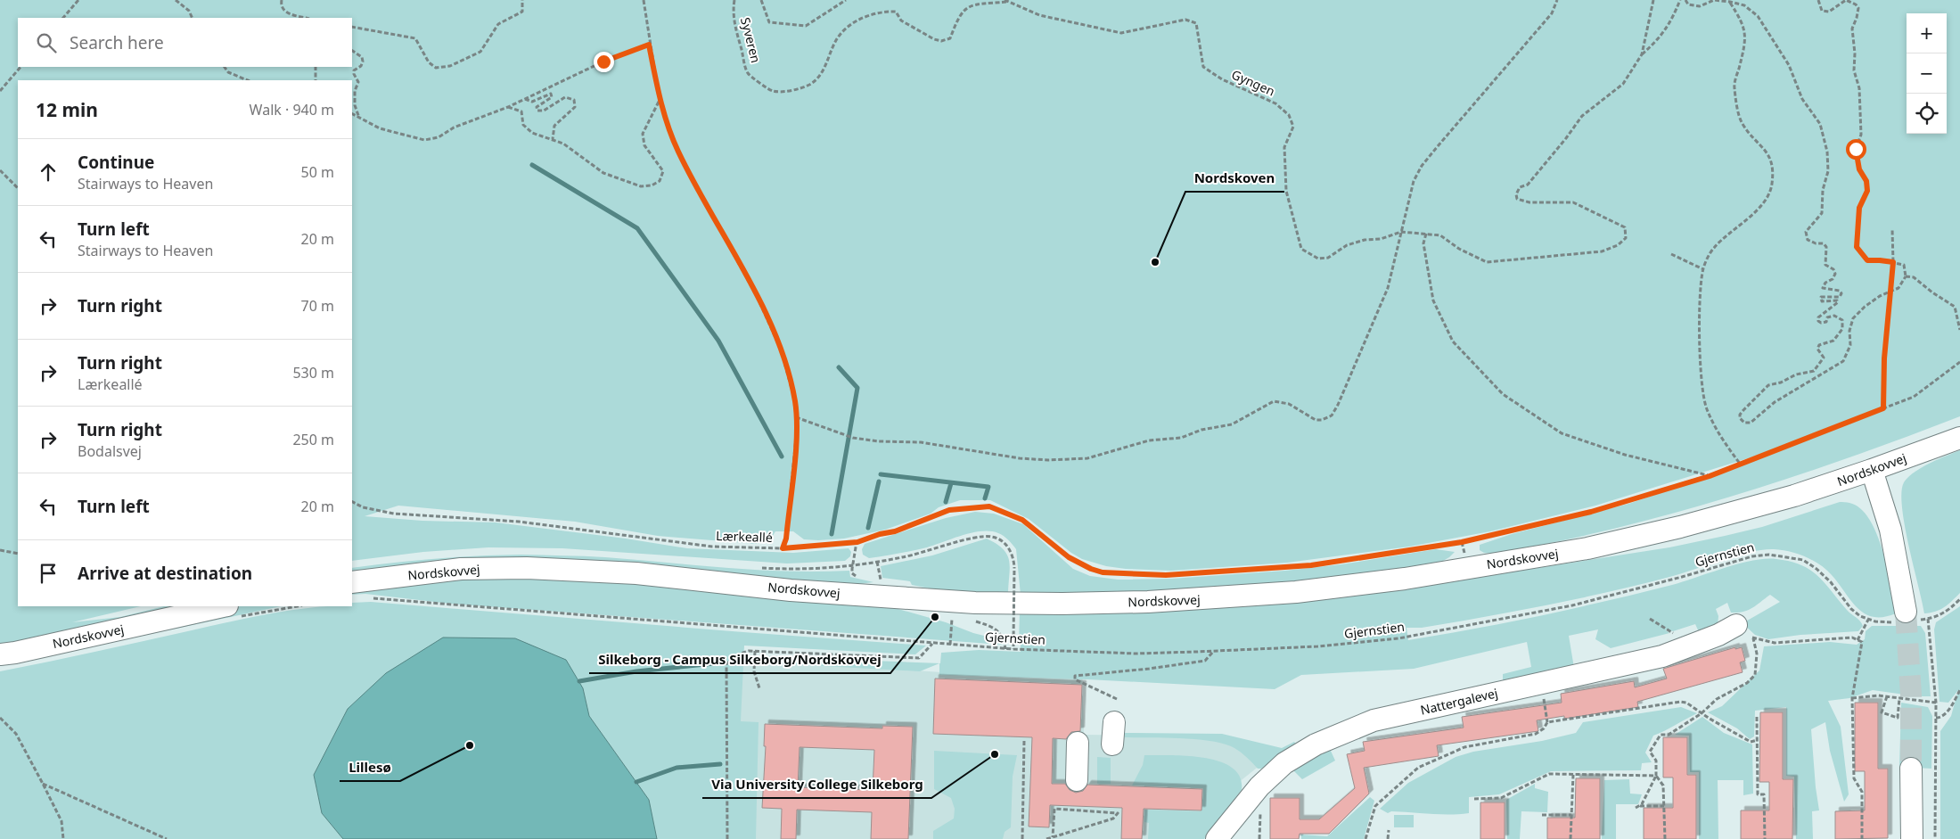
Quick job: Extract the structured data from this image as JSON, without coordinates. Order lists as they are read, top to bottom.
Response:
{
  "streets": {
    "street": ["Nordskovvej", "Nattergalevej"],
    "path": [
      "Syveren",
      "Gyngen",
      "Lærkeallé",
      "Gjernstien"
    ]
  },
  "crossings": [
    ["Syveren", "Gyngen"]
  ],
  "places": [
    "Nordskoven",
    "Silkeborg - Campus Silkeborg/Nordskovvej",
    "Lillesø",
    "Via University College Silkeborg"
  ],
  "page": {
    "map_buttons": ["+", "−"],
    "search": "Search here",
    "heading": ["12 min", "Walk · 940 m"],
    "list": [
      ["Continue", "Stairways to Heaven", "50 m"],
      ["Turn left", "Stairways to Heaven", "20 m"],
      ["Turn right", "70 m"],
      ["Turn right", "Lærkeallé", "530 m"],
      ["Turn right", "Bodalsvej", "250 m"],
      ["Turn left", "20 m"],
      "Arrive at destination"
    ]
  }
}
